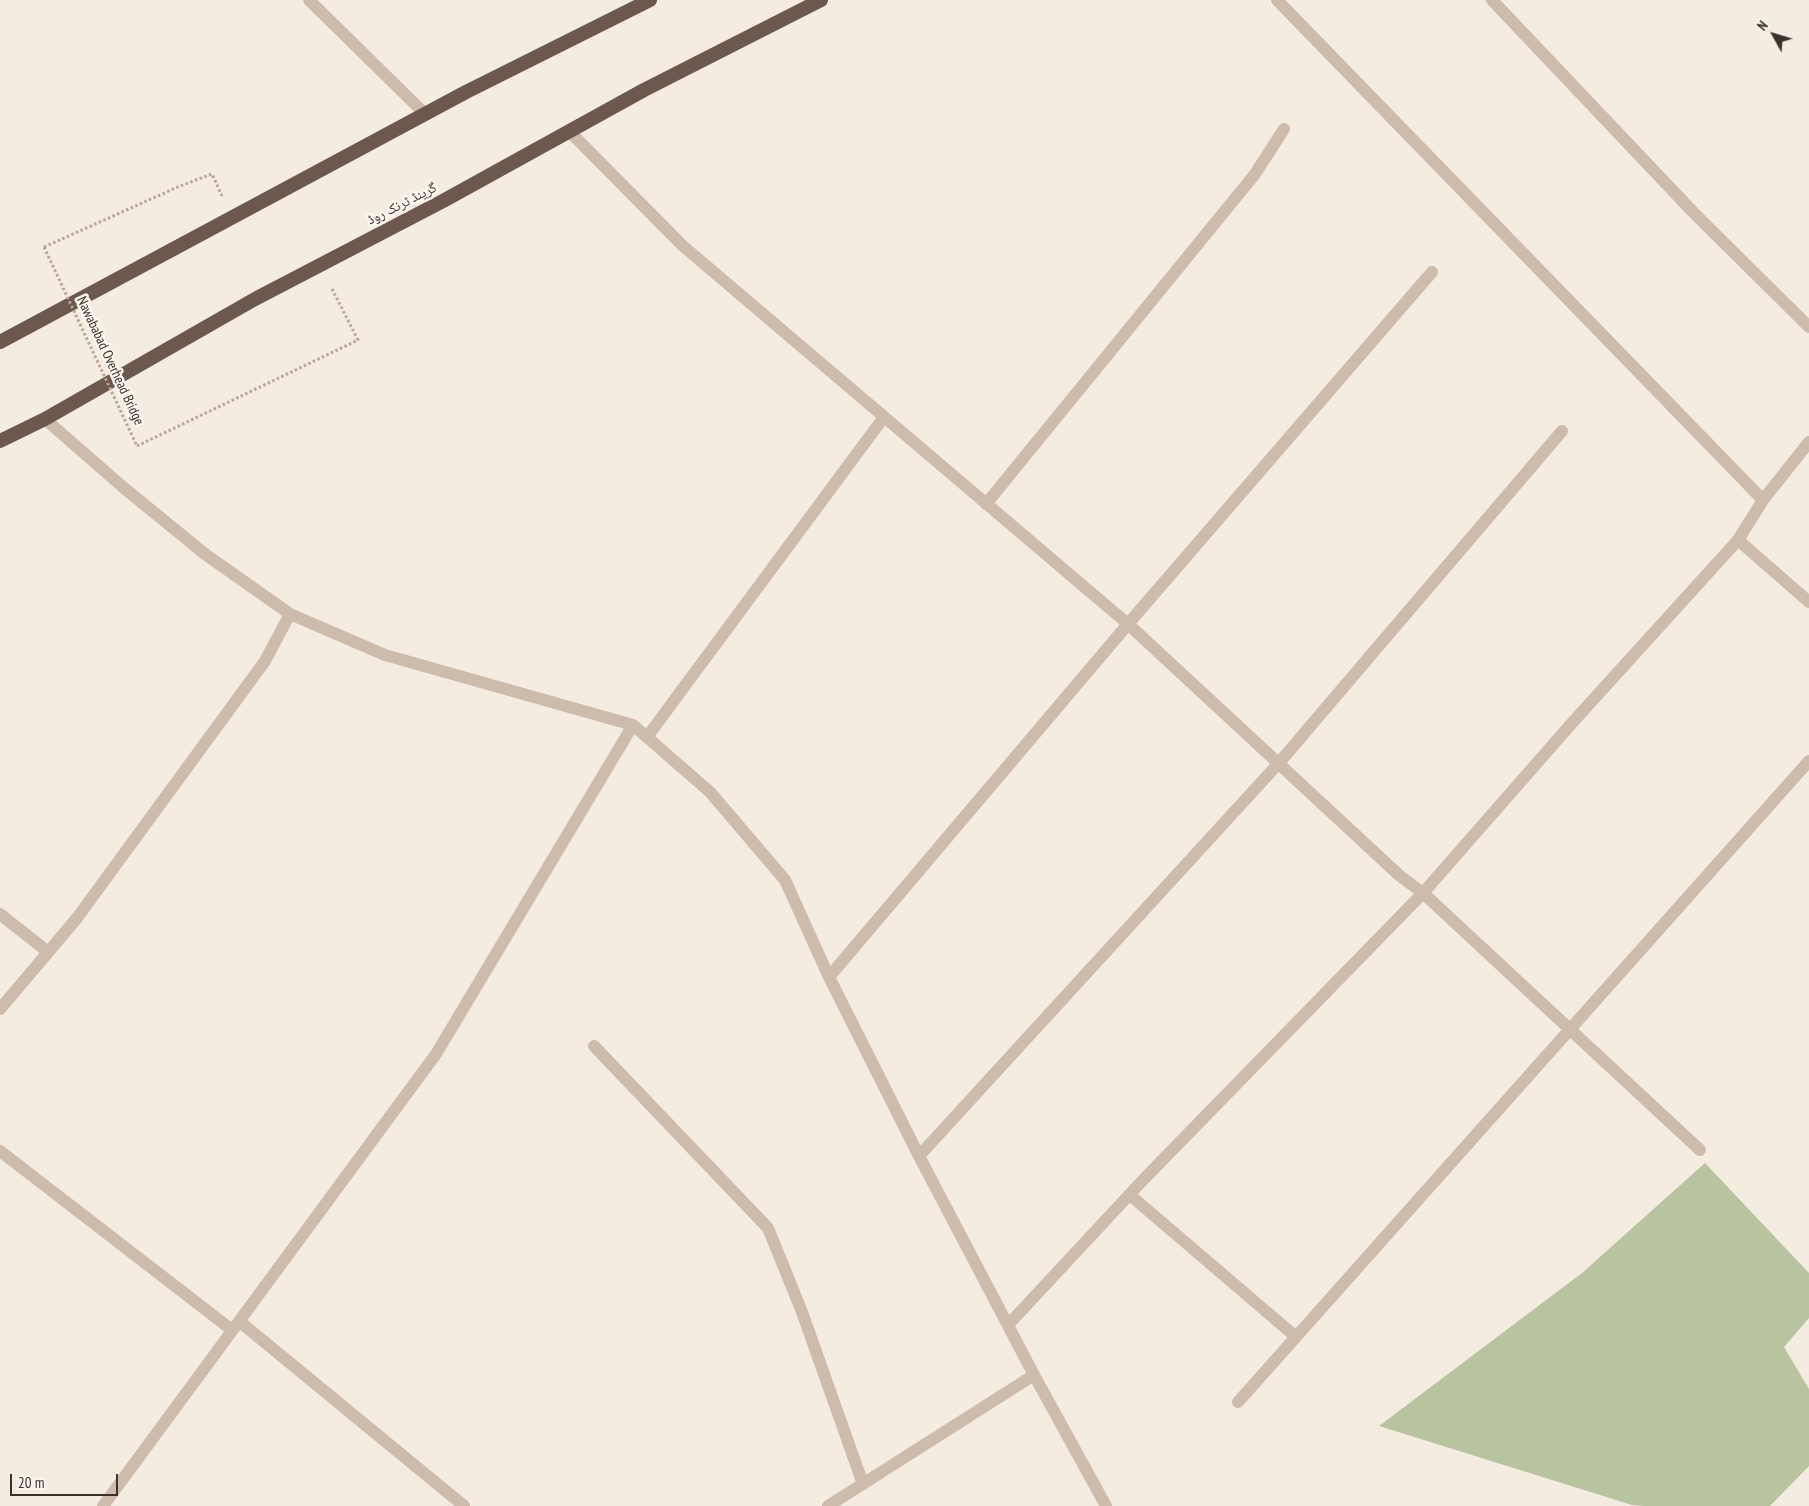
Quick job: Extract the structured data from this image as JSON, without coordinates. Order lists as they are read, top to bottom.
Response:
{
  "streets": {
    "highway": ["گرینڈ ٹرنک روڈ"],
    "path": ["Nawababad Overhead Bridge"]
  },
  "crossings": [
    ["گرینڈ ٹرنک روڈ", "Nawababad Overhead Bridge"]
  ],
  "scale_bar": "20 m",
  "north": "top left"
}
